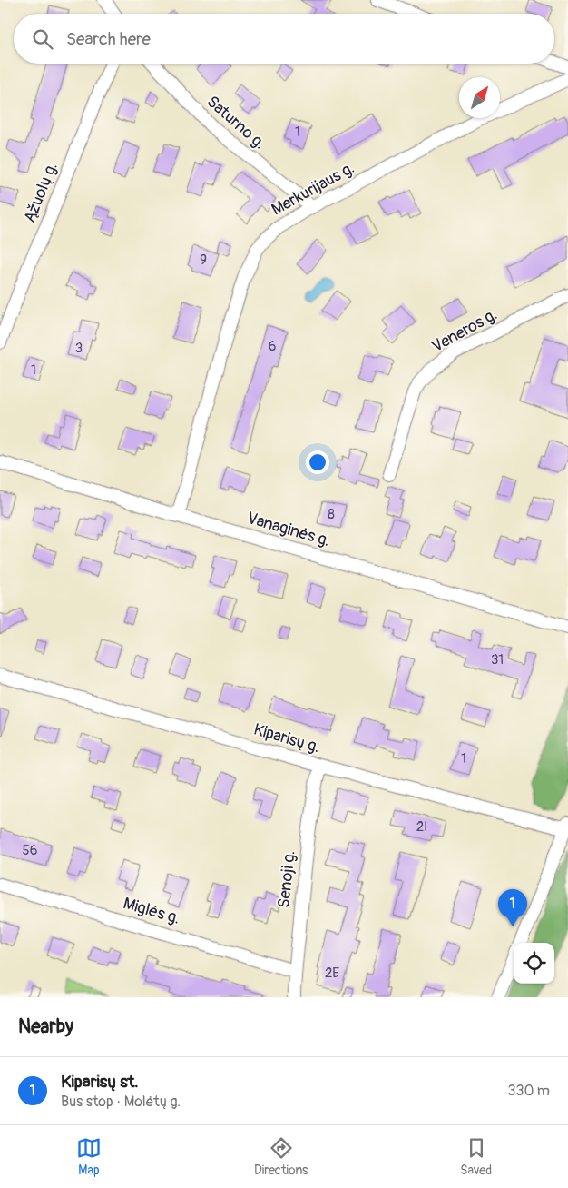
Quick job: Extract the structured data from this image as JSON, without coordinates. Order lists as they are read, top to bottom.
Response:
{
  "streets": {
    "street": [
      "Saturno g.",
      "Merkurijaus g.",
      "Ąžuolų g.",
      "Veneros g.",
      "Vanaginės g.",
      "Kiparisų g.",
      "Senoji g.",
      "Miglės g."
    ]
  },
  "crossings": [
    ["Saturno g.", "Merkurijaus g."],
    ["Merkurijaus g.", "Vanaginės g."],
    ["Kiparisų g.", "Senoji g."],
    ["Senoji g.", "Miglės g."]
  ],
  "house_numbers": [
    "1",
    "9",
    "6",
    "3",
    "1",
    "8",
    "31",
    "1",
    "2I",
    "56",
    "2E"
  ],
  "north": "top right",
  "page": {
    "search": "Search here",
    "pins": "1",
    "heading": "Nearby",
    "list": [
      {
        "mark": "1",
        "name": "Kiparisų st.",
        "note": "Bus stop · Molėtų g.",
        "value": "330 m"
      }
    ],
    "nav": ["Map", "Directions", "Saved"]
  }
}
